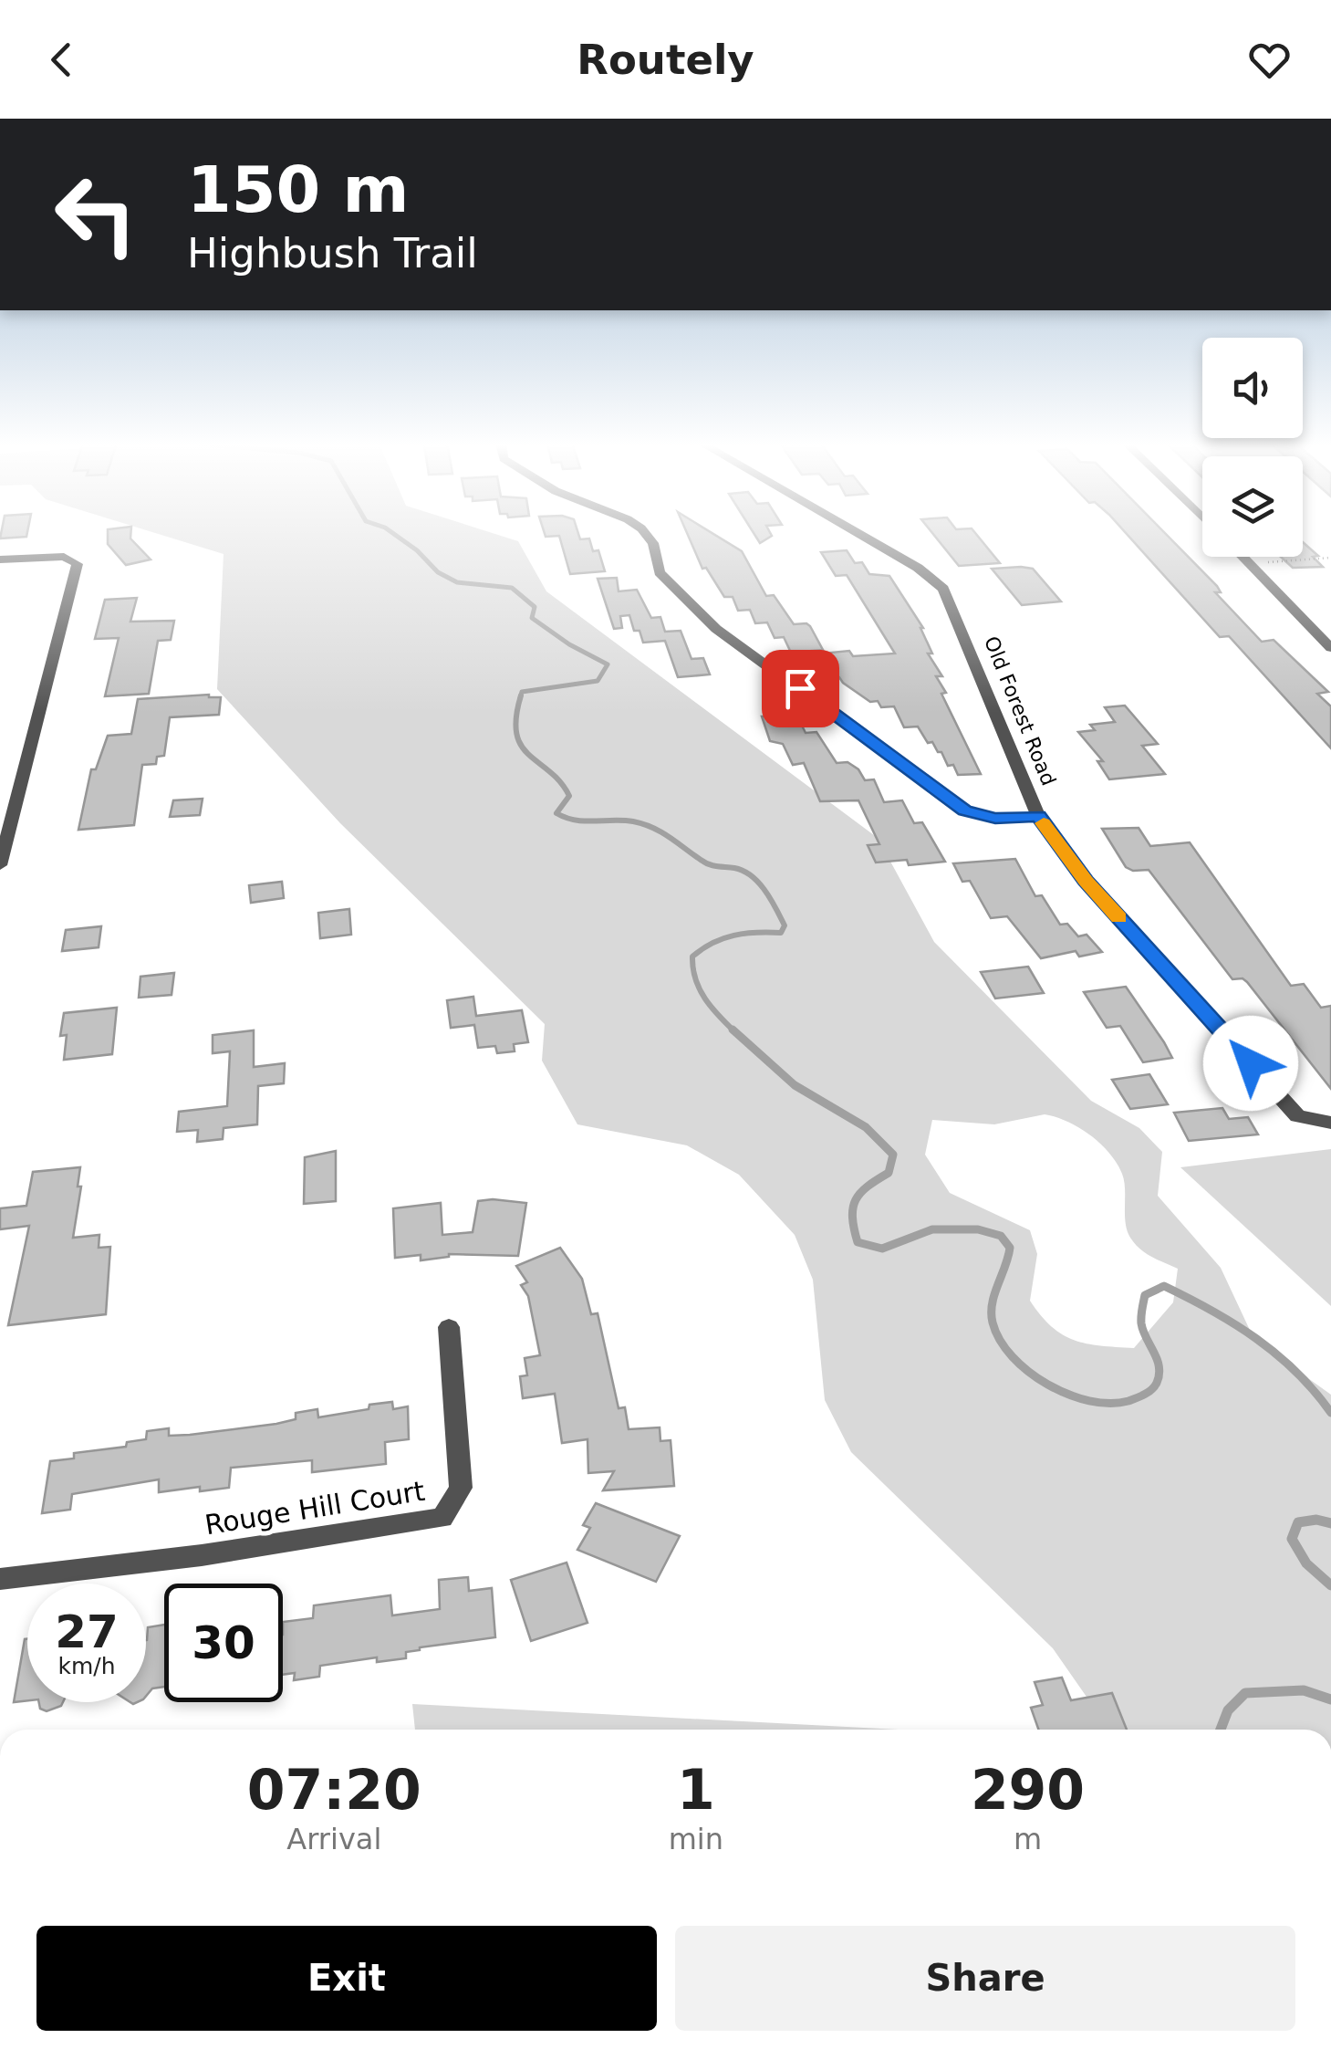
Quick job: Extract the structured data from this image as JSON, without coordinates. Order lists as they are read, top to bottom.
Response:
{
  "streets": {
    "street": ["Old Forest Road", "Rouge Hill Court"]
  },
  "page": {
    "header": "Routely",
    "turn": ["150 m", "Highbush Trail"],
    "speed": "27 km/h",
    "limit": "30",
    "eta": [
      "07:20",
      "Arrival",
      "1",
      "min",
      "290",
      "m"
    ],
    "buttons": ["Exit", "Share"]
  }
}
